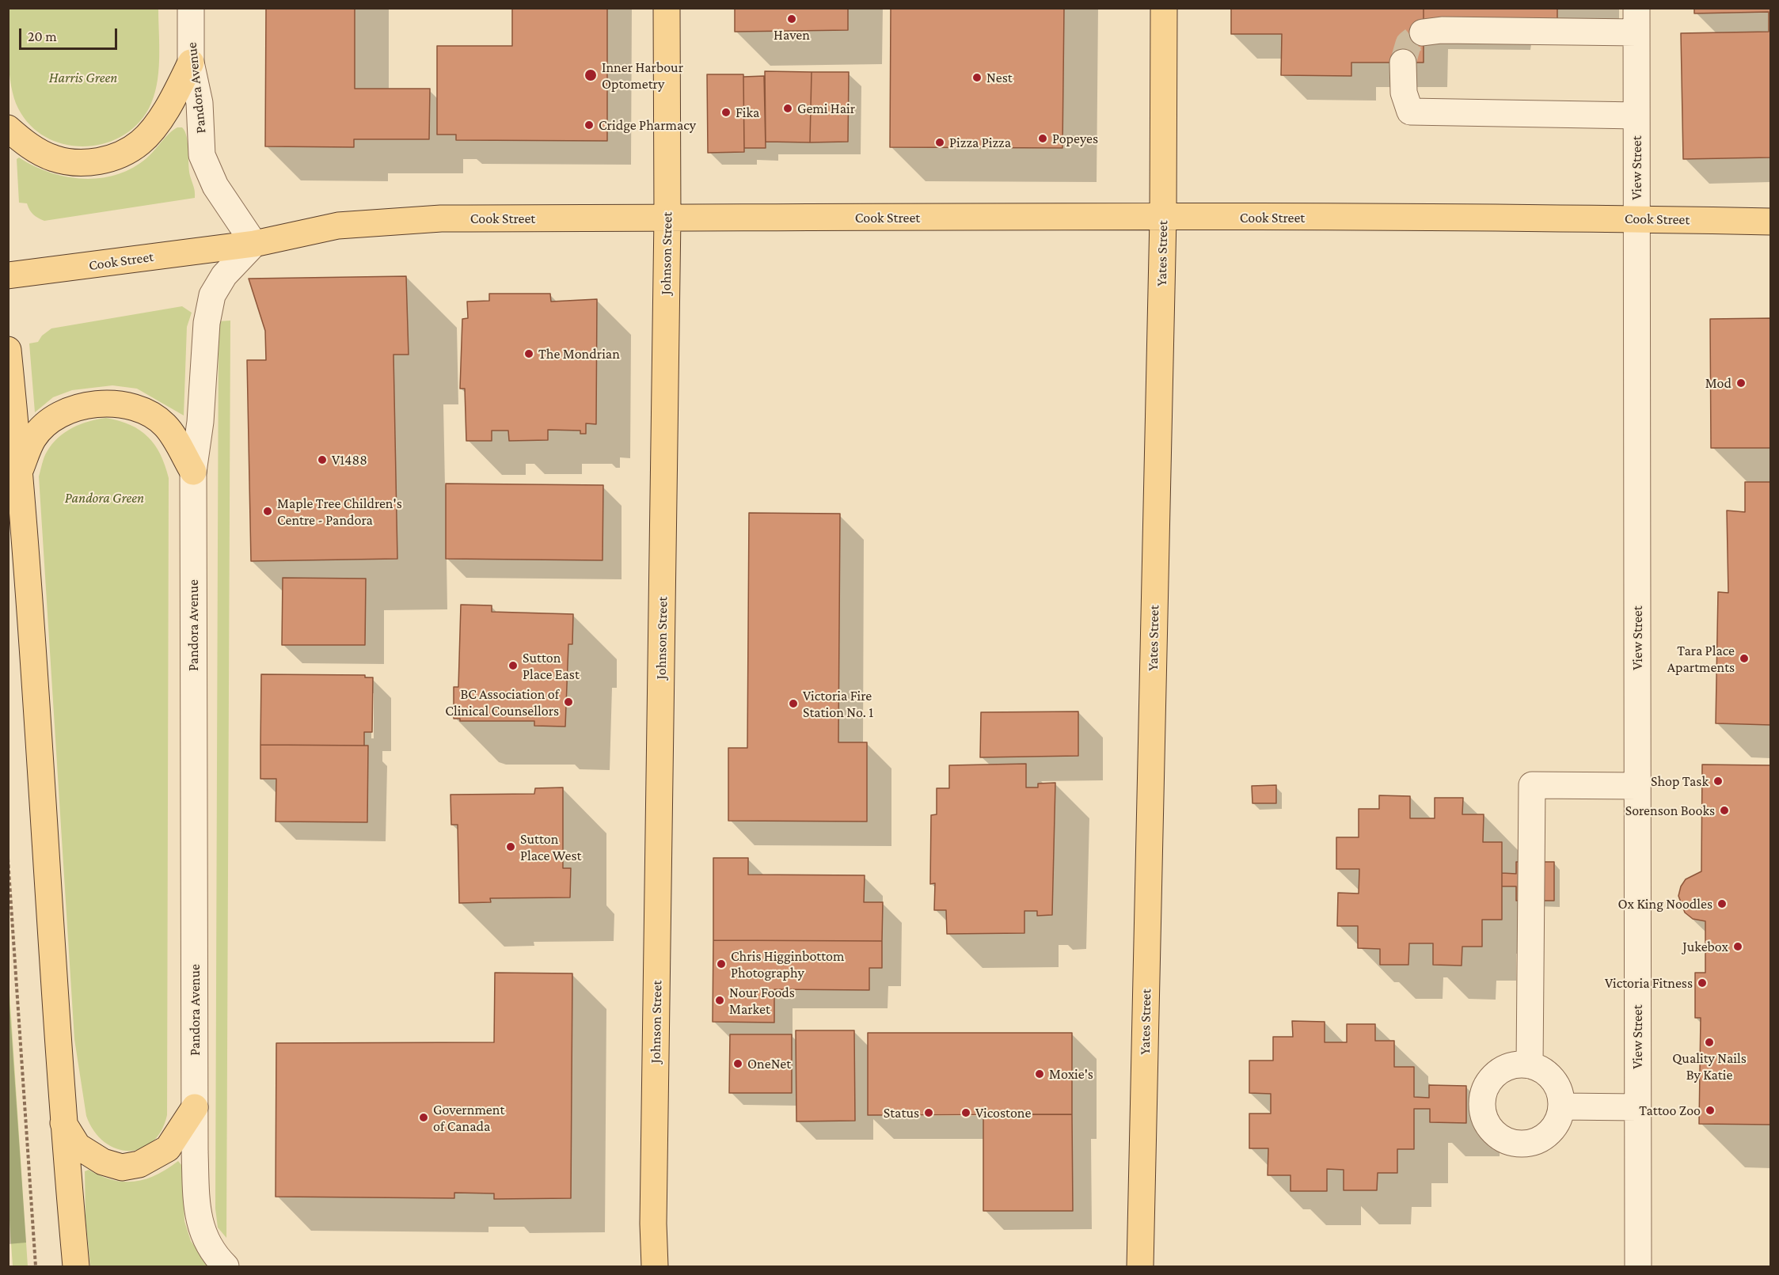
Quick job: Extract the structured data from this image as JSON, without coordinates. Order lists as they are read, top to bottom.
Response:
{
  "streets": {
    "main road": ["Cook Street", "Johnson Street", "Yates Street"],
    "street": ["Pandora Avenue", "View Street"]
  },
  "crossings": [
    ["Pandora Avenue", "Cook Street"],
    ["View Street", "Cook Street"],
    ["Cook Street", "Johnson Street"],
    ["Cook Street", "Yates Street"]
  ],
  "parks": ["Harris Green", "Pandora Green"],
  "places": [
    "Haven",
    "Inner Harbour Optometry",
    "Nest",
    "Gemi Hair",
    "Fika",
    "Cridge Pharmacy",
    "Popeyes",
    "Pizza Pizza",
    "The Mondrian",
    "Mod",
    "V1488",
    "Maple Tree Children's Centre - Pandora",
    "Tara Place Apartments",
    "Sutton Place East",
    "BC Association of Clinical Counsellors",
    "Victoria Fire Station No. 1",
    "Shop Task",
    "Sorenson Books",
    "Sutton Place West",
    "Ox King Noodles",
    "Jukebox",
    "Chris Higginbottom Photography",
    "Victoria Fitness",
    "Nour Foods Market",
    "Quality Nails By Katie",
    "OneNet",
    "Moxie's",
    "Tattoo Zoo",
    "Status",
    "Vicostone",
    "Government of Canada"
  ],
  "scale_bar": "20 m"
}
